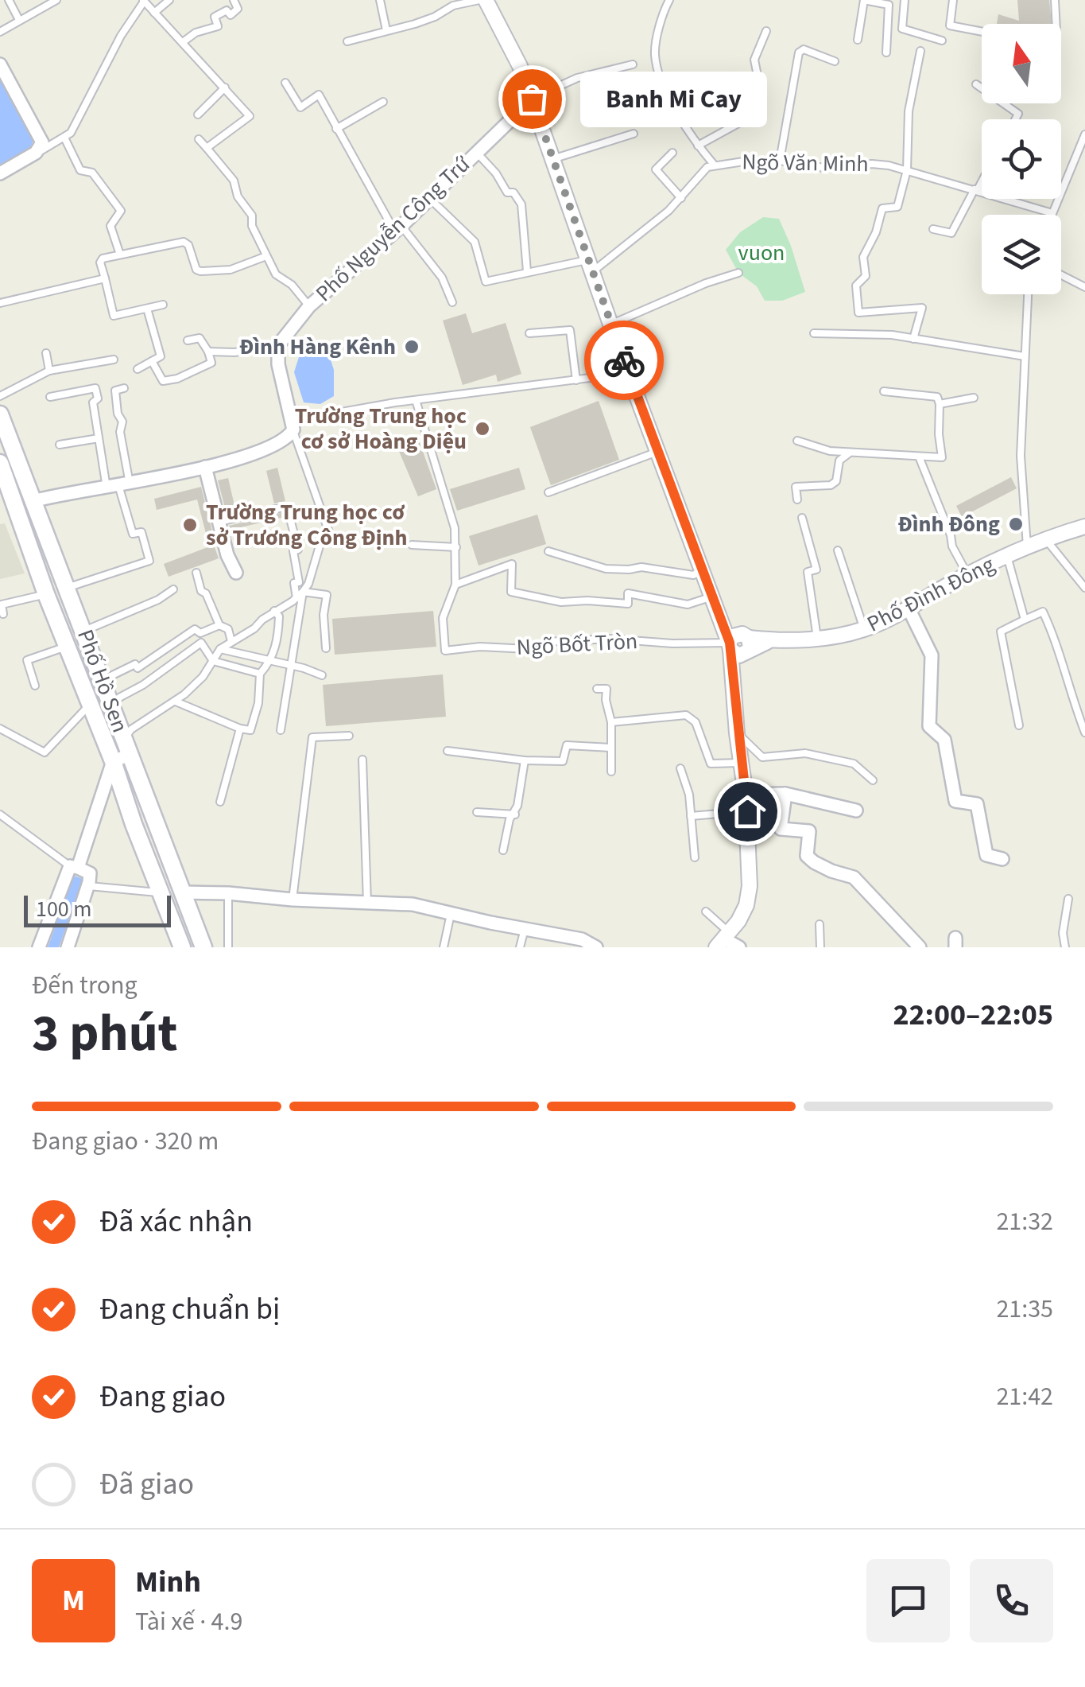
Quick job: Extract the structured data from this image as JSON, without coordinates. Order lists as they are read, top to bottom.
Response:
{
  "streets": {
    "main road": ["Phố Hồ Sen"],
    "street": ["Phố Nguyễn Công Trứ", "Phố Đình Đông"],
    "lane": ["Ngõ Văn Minh", "Ngõ Bốt Tròn"]
  },
  "crossings": [
    ["Phố Đình Đông", "Ngõ Bốt Tròn"]
  ],
  "parks": ["vuon"],
  "places": [
    "Banh Mi Cay",
    "Đình Hàng Kênh",
    "Trường Trung học cơ sở Hoàng Diệu",
    "Đình Đông",
    "Trường Trung học cơ sở Trương Công Định"
  ],
  "scale_bar": "100 m",
  "north": "top",
  "page": {
    "bubble": "Banh Mi Cay",
    "scale": "100 m",
    "heading": ["3 phút", "Đến trong", "22:00–22:05"],
    "panel": ["Minh", "Tài xế · 4.9"],
    "bar": "Đang giao · 320 m",
    "list": [
      ["Đã xác nhận", "21:32"],
      ["Đang chuẩn bị", "21:35"],
      ["Đang giao", "21:42"],
      "Đã giao"
    ],
    "round": "M"
  }
}
